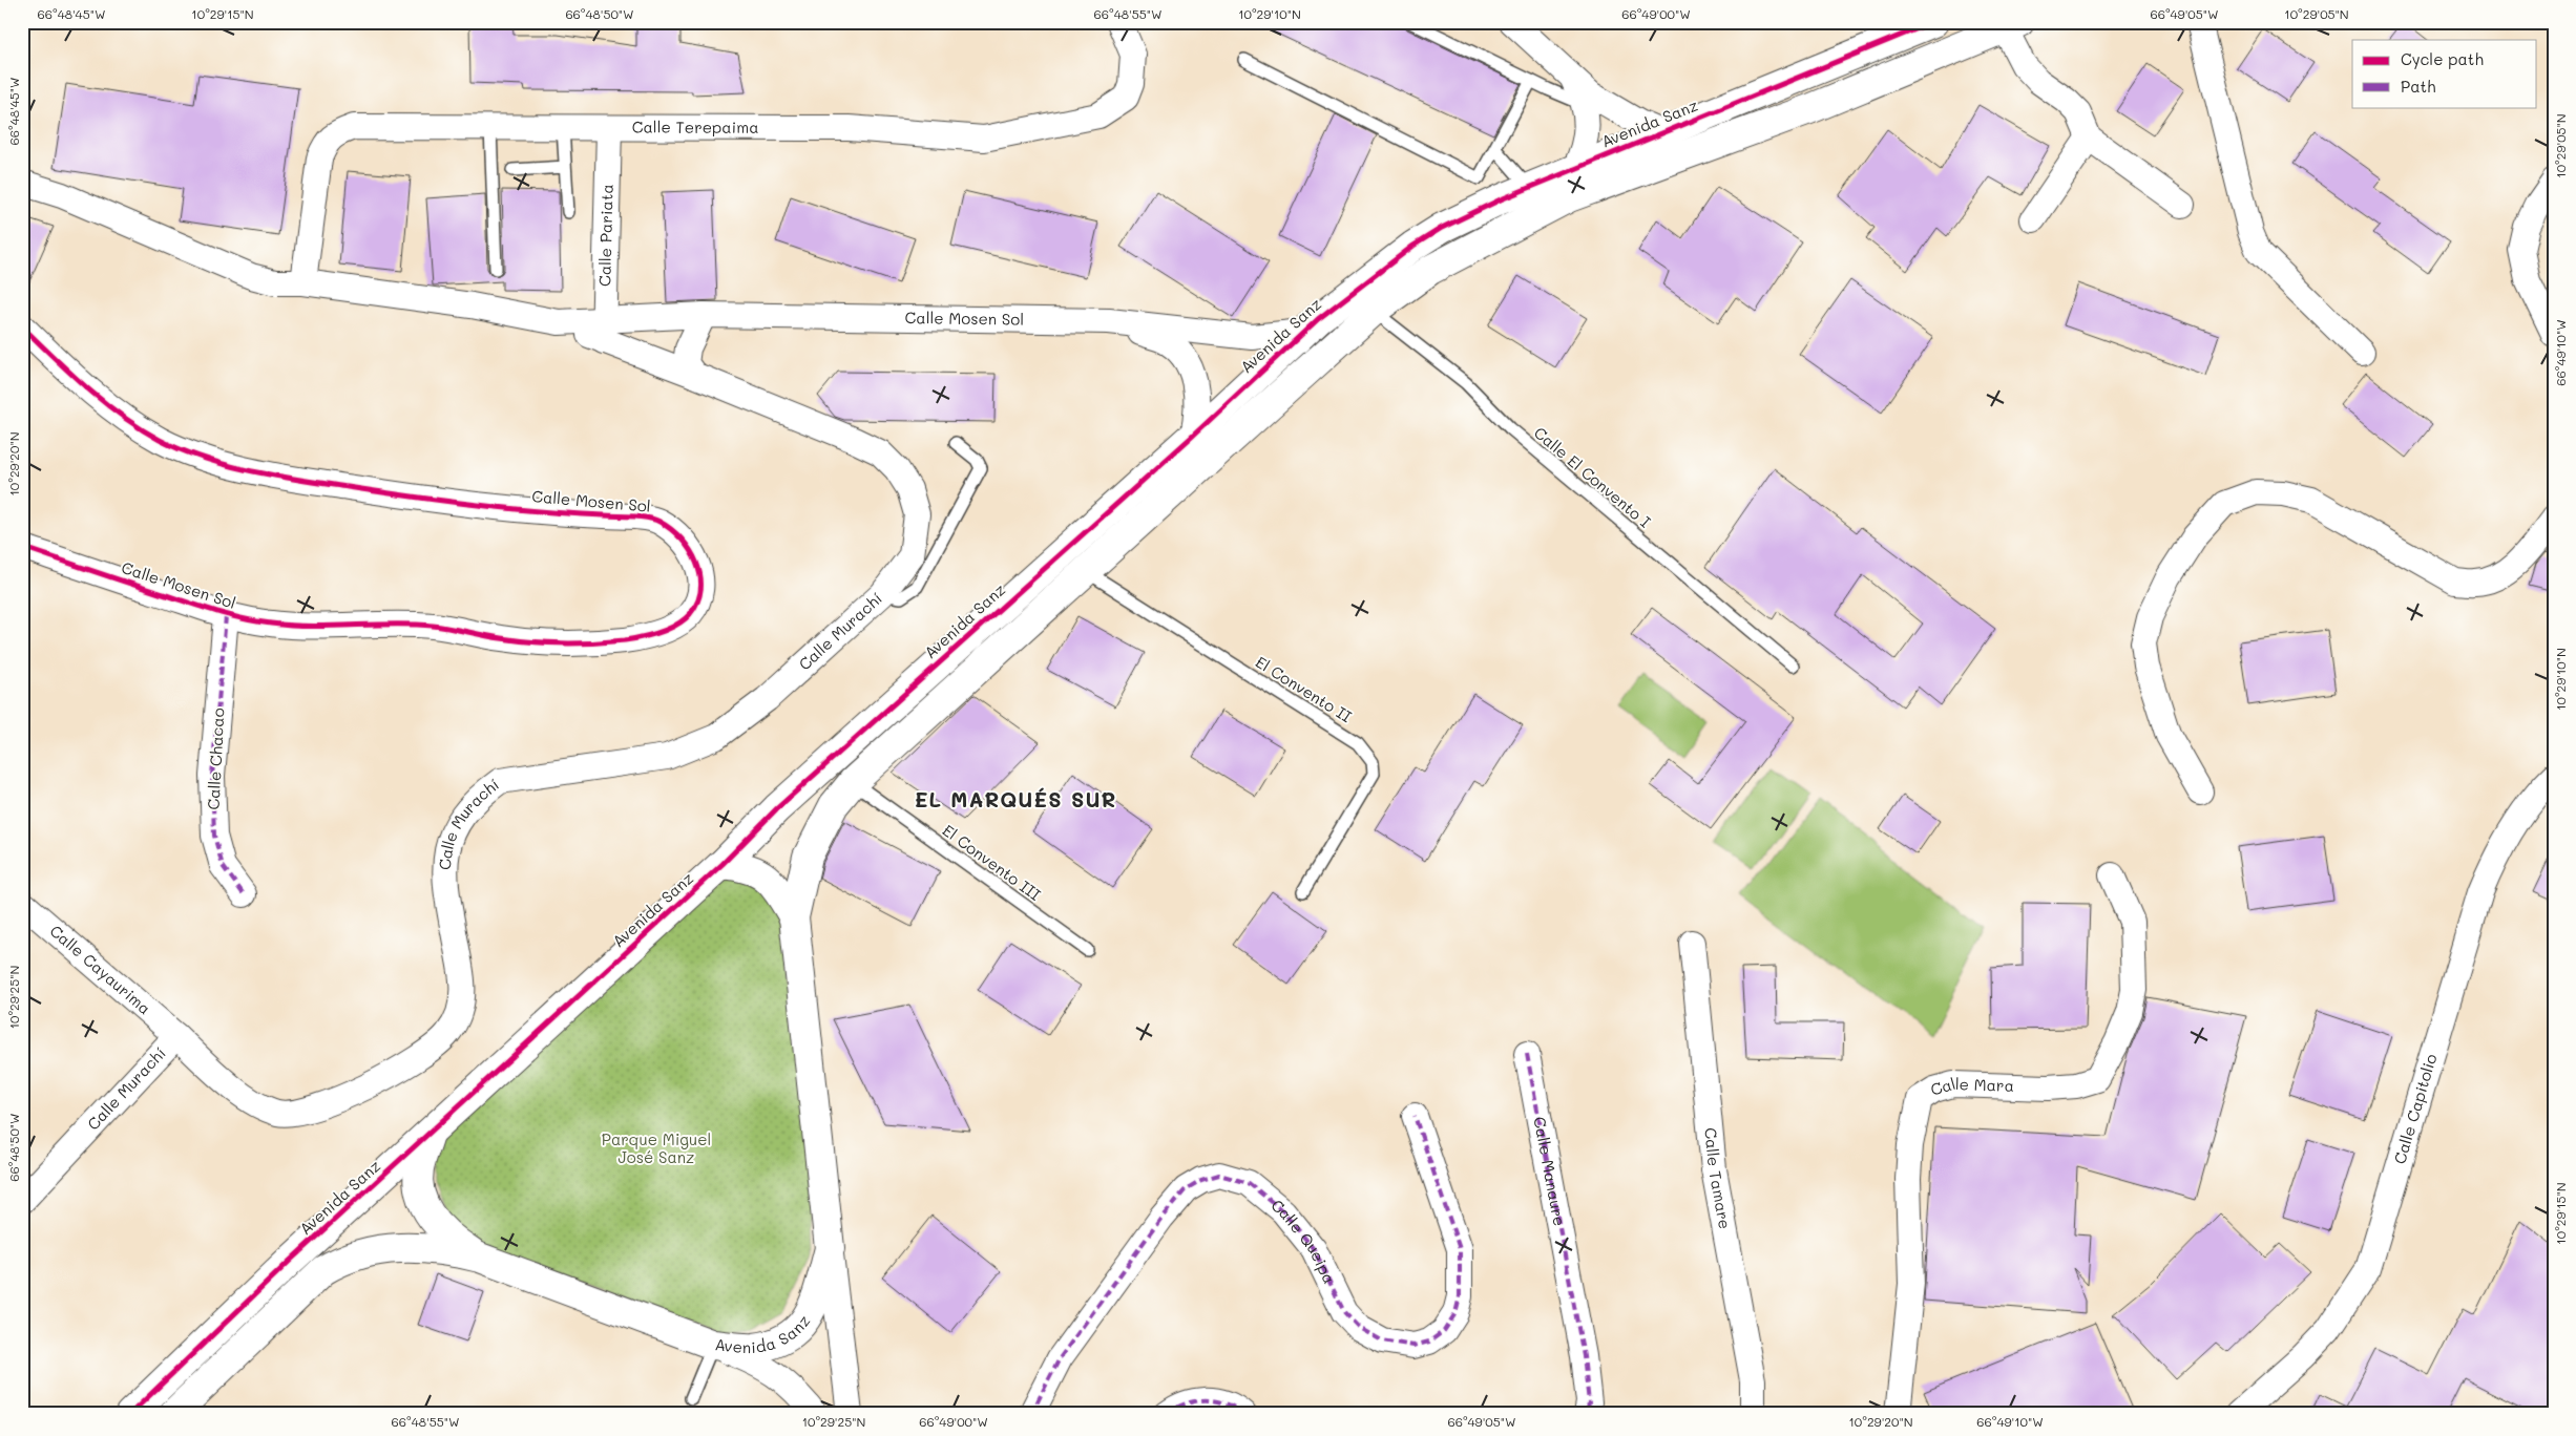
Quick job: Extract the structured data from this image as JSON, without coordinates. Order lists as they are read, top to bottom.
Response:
{
  "streets": {
    "street": [
      "Avenida Sanz",
      "Calle Terepaima",
      "Calle Pariata",
      "Calle Mosen Sol",
      "Calle Murachí",
      "Calle Chacao",
      "Calle Cayaurima",
      "Calle Mara",
      "Calle Capitolio",
      "Calle Manaure",
      "Calle Tamare",
      "Calle Queipa"
    ],
    "lane": ["Calle El Convento I", "El Convento II", "El Convento III"]
  },
  "crossings": [
    ["Avenida Sanz", "Calle Mosen Sol"],
    ["Avenida Sanz", "Calle El Convento I"],
    ["Avenida Sanz", "El Convento II"],
    ["Avenida Sanz", "El Convento III"],
    ["Calle Terepaima", "Calle Pariata"],
    ["Calle Terepaima", "Calle Mosen Sol"],
    ["Calle Pariata", "Calle Mosen Sol"],
    ["Calle Pariata", "Calle Murachí"],
    ["Calle Mosen Sol", "Calle Murachí"],
    ["Calle Mosen Sol", "Calle Chacao"],
    ["Calle Murachí", "Calle Cayaurima"]
  ],
  "districts": ["EL MARQUÉS SUR"],
  "parks": ["Parque Miguel José Sanz"],
  "legend": ["Cycle path", "Path"],
  "coordinates": [
    "66°48'45\"W",
    "10°29'15\"N",
    "66°48'50\"W",
    "66°48'55\"W",
    "10°29'10\"N",
    "66°49'00\"W",
    "66°49'05\"W",
    "10°29'05\"N",
    "66°49'10\"W",
    "10°29'20\"N",
    "10°29'25\"N"
  ]
}
